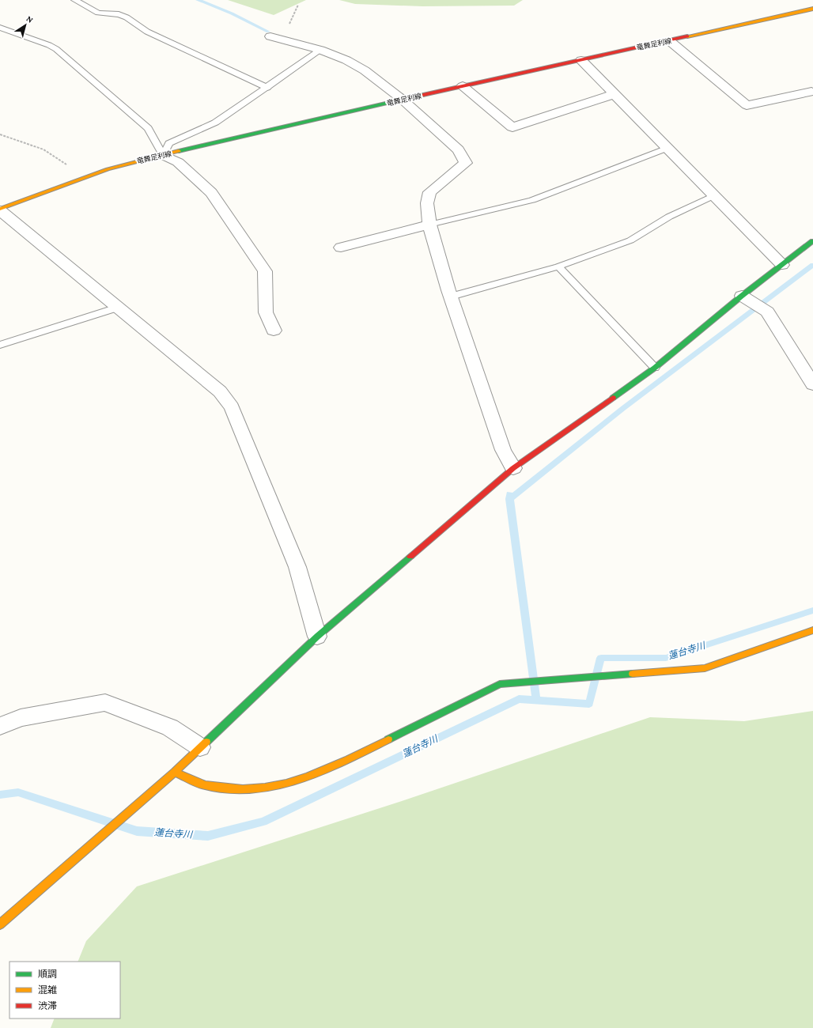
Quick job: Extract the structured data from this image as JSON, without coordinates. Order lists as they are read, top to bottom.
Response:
{
  "streets": {
    "street": ["竜舞足利線"]
  },
  "water": ["蓮台寺川"],
  "legend": ["順調", "混雑", "渋滞"],
  "north": "top right"
}
